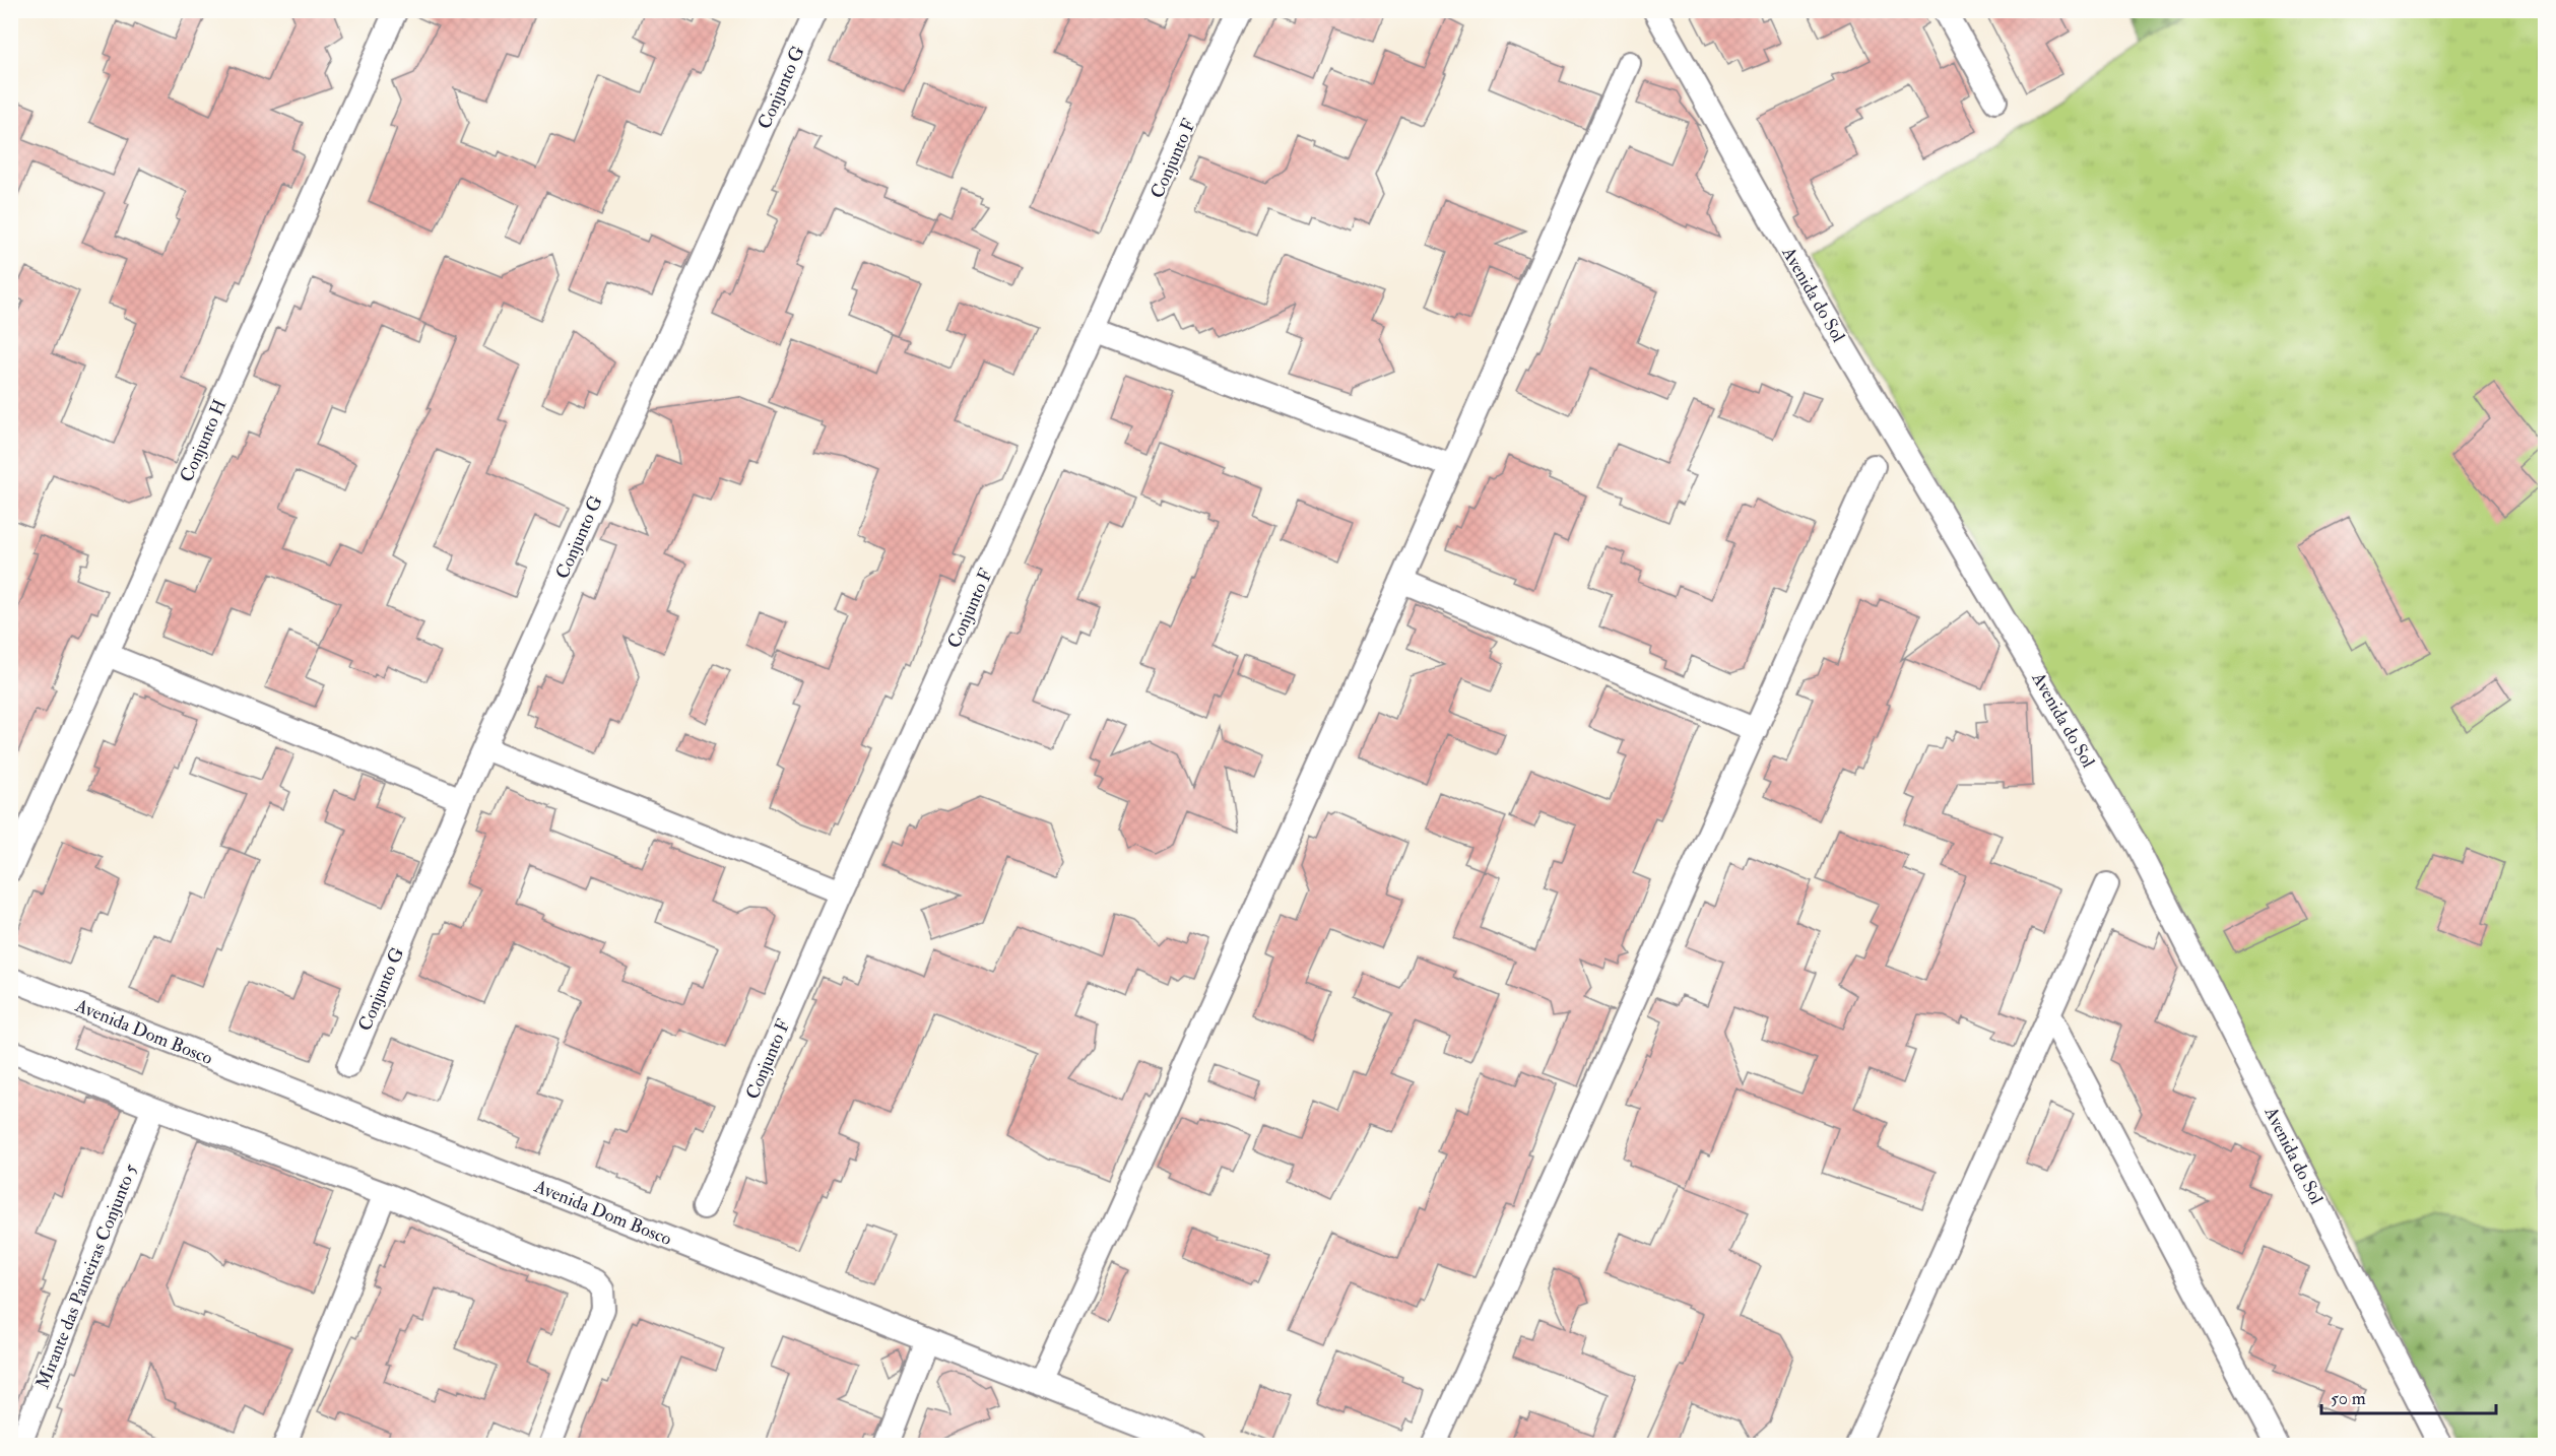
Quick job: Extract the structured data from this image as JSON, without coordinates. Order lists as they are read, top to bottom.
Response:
{
  "streets": {
    "street": [
      "Conjunto G",
      "Conjunto F",
      "Avenida do Sol",
      "Conjunto H",
      "Avenida Dom Bosco",
      "Mirante das Paineiras Conjunto 5"
    ]
  },
  "scale_bar": "50 m"
}
